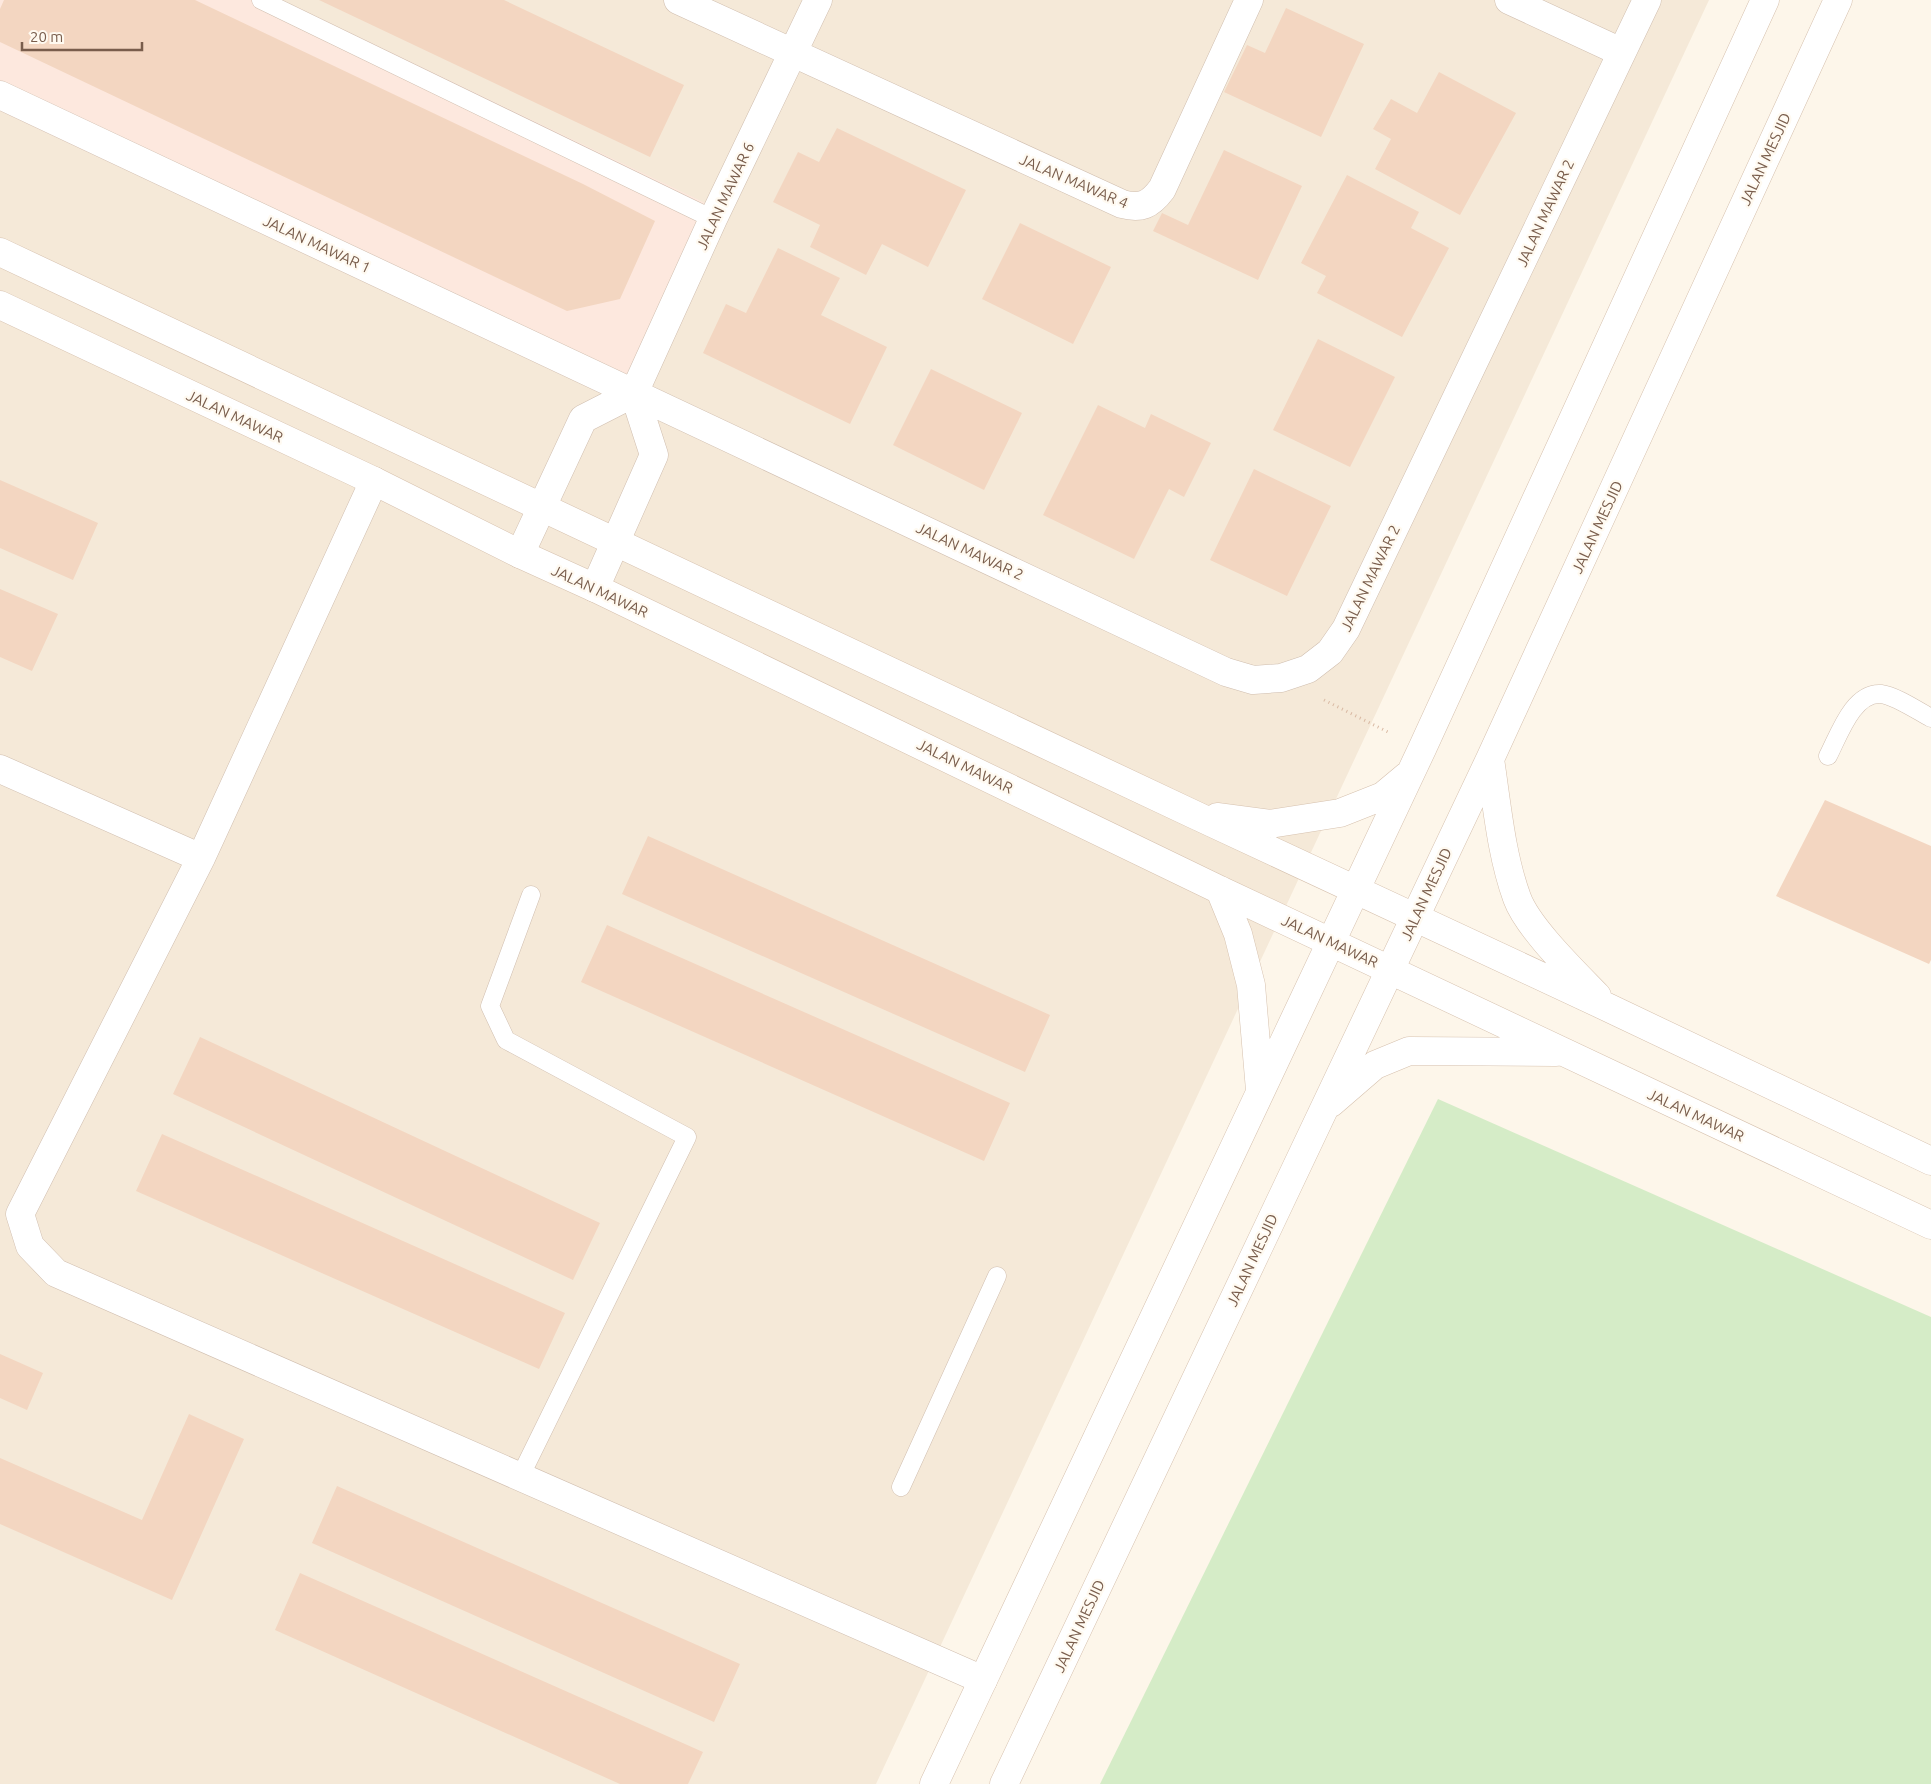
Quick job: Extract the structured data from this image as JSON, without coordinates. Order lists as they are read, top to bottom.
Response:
{
  "streets": {
    "street": [
      "JALAN MESJID",
      "JALAN MAWAR 4",
      "JALAN MAWAR 6",
      "JALAN MAWAR 2",
      "JALAN MAWAR 1",
      "JALAN MAWAR"
    ]
  },
  "crossings": [
    ["JALAN MESJID", "JALAN MAWAR"],
    ["JALAN MAWAR 4", "JALAN MAWAR 6"],
    ["JALAN MAWAR 6", "JALAN MAWAR 2"],
    ["JALAN MAWAR 6", "JALAN MAWAR 1"],
    ["JALAN MAWAR 2", "JALAN MAWAR 1"]
  ],
  "scale_bar": "20 m"
}
